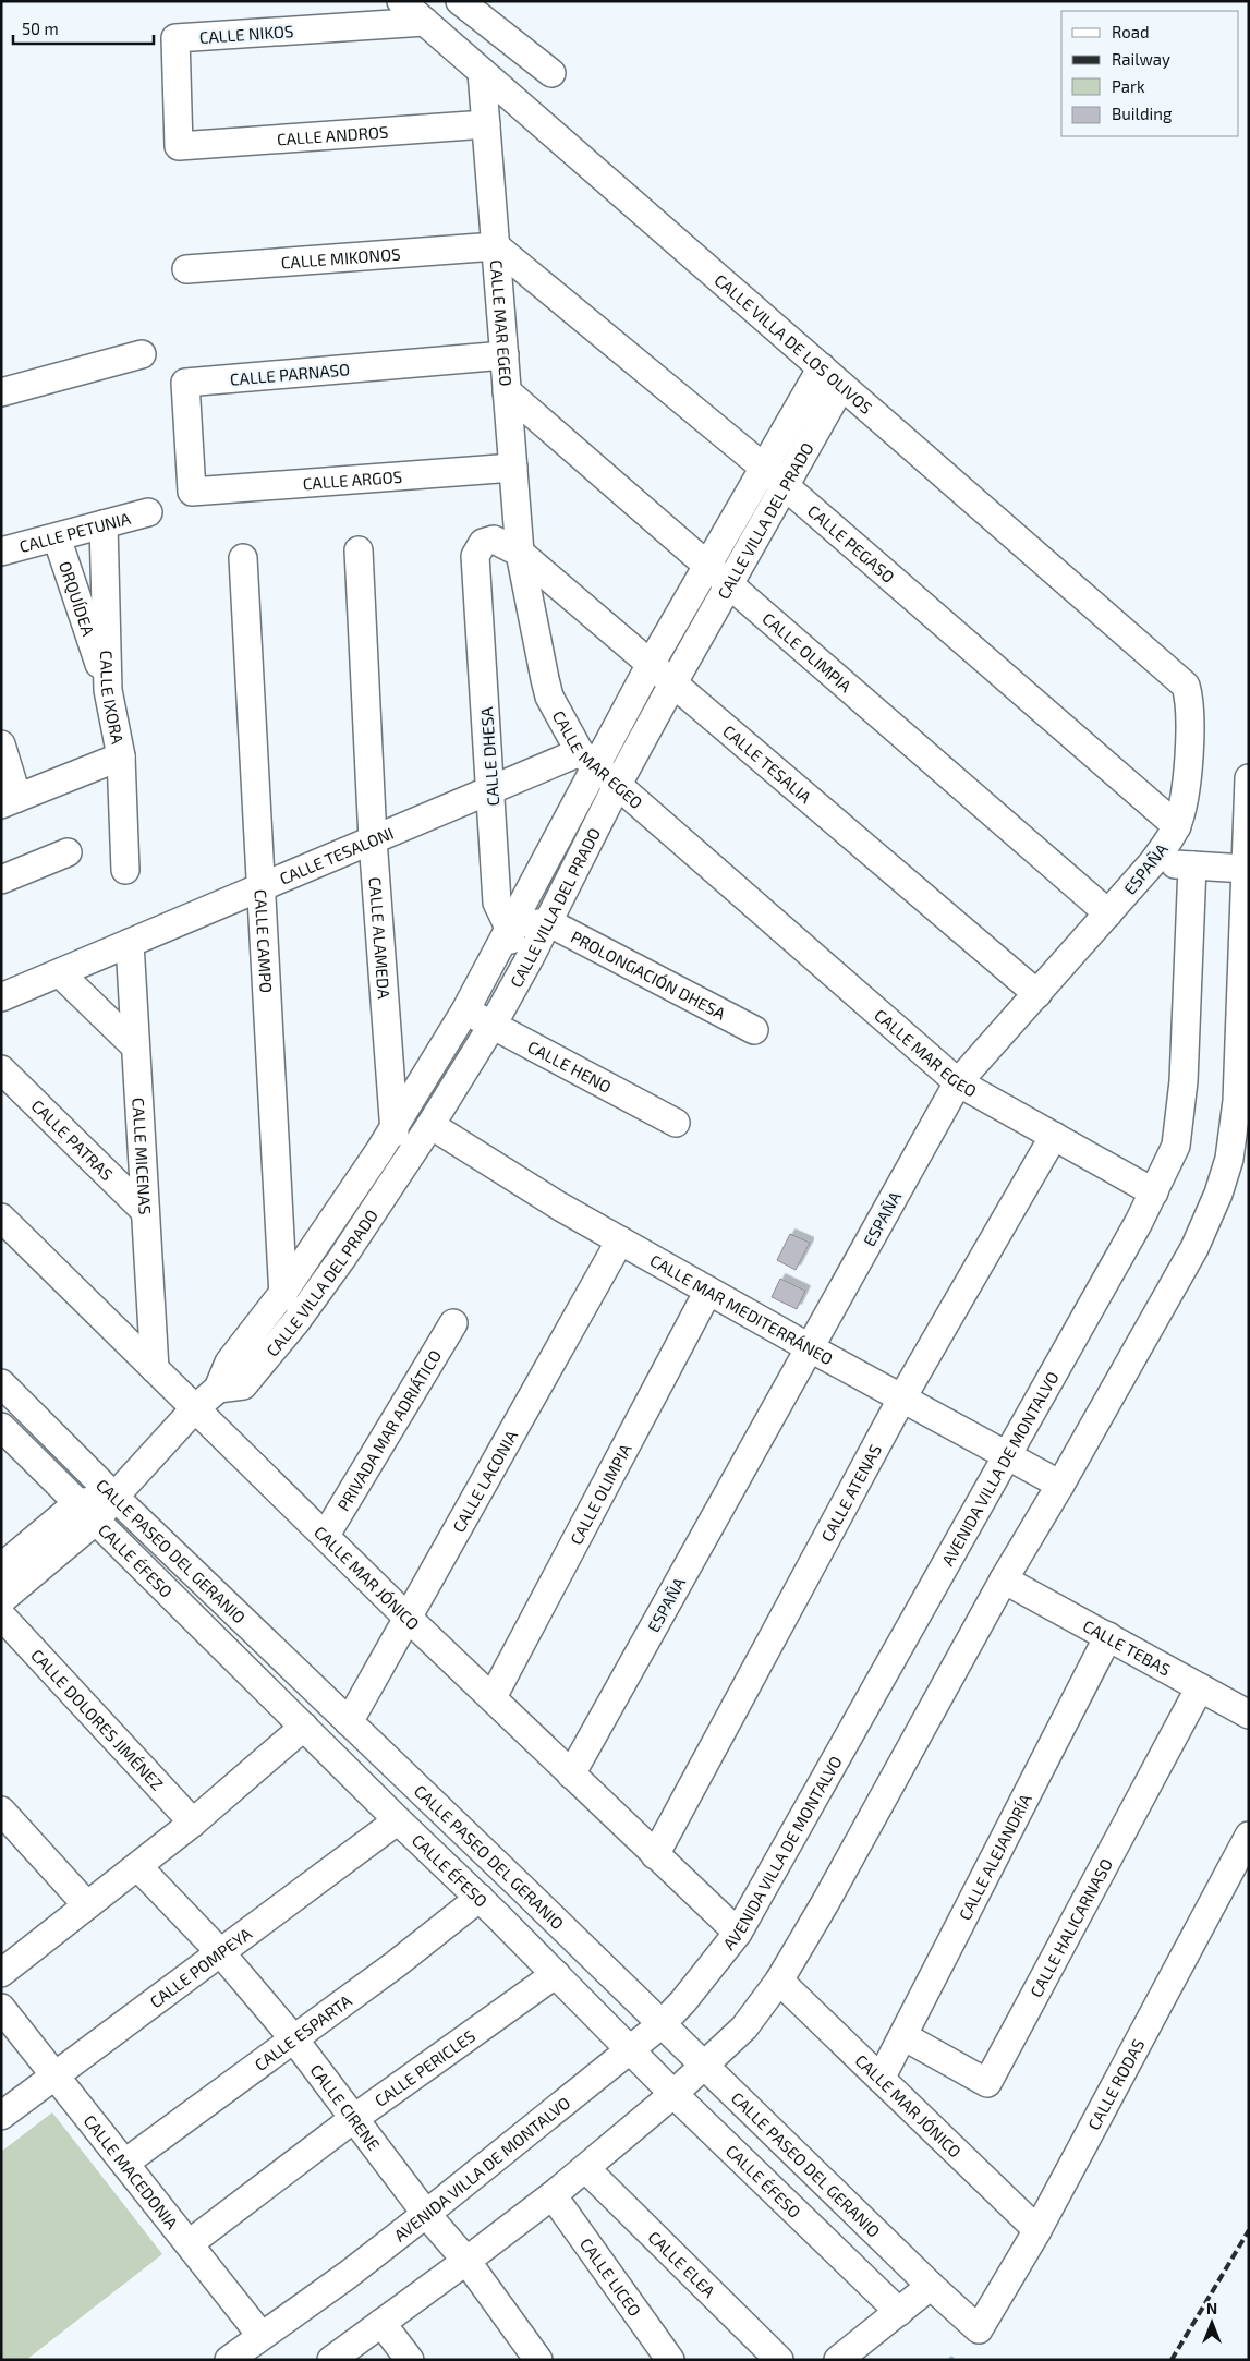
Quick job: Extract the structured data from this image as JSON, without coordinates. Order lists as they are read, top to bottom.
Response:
{
  "streets": {
    "street": [
      "CALLE NIKOS",
      "CALLE ANDROS",
      "CALLE MIKONOS",
      "CALLE MAR EGEO",
      "CALLE VILLA DE LOS OLIVOS",
      "CALLE PARNASO",
      "CALLE ARGOS",
      "CALLE VILLA DEL PRADO",
      "CALLE PETUNIA",
      "CALLE PEGASO",
      "ORQUÍDEA",
      "CALLE OLIMPIA",
      "CALLE IXORA",
      "CALLE DHESA",
      "CALLE TESALIA",
      "CALLE TESALONI",
      "ESPAÑA",
      "CALLE ALAMEDA",
      "CALLE CAMPO",
      "PROLONGACIÓN DHESA",
      "CALLE HENO",
      "CALLE PATRAS",
      "CALLE MICENAS",
      "CALLE MAR MEDITERRÁNEO",
      "PRIVADA MAR ADRIÁTICO",
      "AVENIDA VILLA DE MONTALVO",
      "CALLE LACONIA",
      "CALLE ATENAS",
      "CALLE PASEO DEL GERANIO",
      "CALLE ÉFESO",
      "CALLE MAR JÓNICO",
      "CALLE TEBAS",
      "CALLE DOLORES JIMÉNEZ",
      "CALLE ALEJANDRÍA",
      "CALLE HALICARNASO",
      "CALLE POMPEYA",
      "CALLE ESPARTA",
      "CALLE PERICLES",
      "CALLE RODAS",
      "CALLE CIRENE",
      "CALLE MACEDONIA",
      "CALLE ELEA",
      "CALLE LICEO"
    ]
  },
  "crossings": [
    ["CALLE NIKOS", "CALLE ANDROS"],
    ["CALLE NIKOS", "CALLE VILLA DE LOS OLIVOS"],
    ["CALLE ANDROS", "CALLE MAR EGEO"],
    ["CALLE MIKONOS", "CALLE MAR EGEO"],
    ["CALLE MIKONOS", "CALLE PEGASO"],
    ["CALLE MAR EGEO", "CALLE VILLA DE LOS OLIVOS"],
    ["CALLE MAR EGEO", "CALLE PARNASO"],
    ["CALLE MAR EGEO", "CALLE ARGOS"],
    ["CALLE MAR EGEO", "CALLE VILLA DEL PRADO"],
    ["CALLE MAR EGEO", "CALLE PEGASO"],
    ["CALLE MAR EGEO", "CALLE OLIMPIA"],
    ["CALLE MAR EGEO", "CALLE TESALIA"],
    ["CALLE MAR EGEO", "CALLE TESALONI"],
    ["CALLE MAR EGEO", "ESPAÑA"],
    ["CALLE MAR EGEO", "AVENIDA VILLA DE MONTALVO"],
    ["CALLE MAR EGEO", "CALLE ATENAS"],
    ["CALLE VILLA DE LOS OLIVOS", "CALLE VILLA DEL PRADO"],
    ["CALLE VILLA DE LOS OLIVOS", "ESPAÑA"],
    ["CALLE PARNASO", "CALLE ARGOS"],
    ["CALLE VILLA DEL PRADO", "CALLE PEGASO"],
    ["CALLE VILLA DEL PRADO", "CALLE OLIMPIA"],
    ["CALLE VILLA DEL PRADO", "CALLE DHESA"],
    ["CALLE VILLA DEL PRADO", "CALLE TESALIA"],
    ["CALLE VILLA DEL PRADO", "CALLE TESALONI"],
    ["CALLE VILLA DEL PRADO", "CALLE ALAMEDA"],
    ["CALLE VILLA DEL PRADO", "CALLE CAMPO"],
    ["CALLE VILLA DEL PRADO", "PROLONGACIÓN DHESA"],
    ["CALLE VILLA DEL PRADO", "CALLE HENO"],
    ["CALLE VILLA DEL PRADO", "CALLE MAR MEDITERRÁNEO"],
    ["CALLE VILLA DEL PRADO", "CALLE PASEO DEL GERANIO"],
    ["CALLE VILLA DEL PRADO", "CALLE MAR JÓNICO"],
    ["CALLE PETUNIA", "ORQUÍDEA"],
    ["CALLE PETUNIA", "CALLE IXORA"],
    ["CALLE PEGASO", "ESPAÑA"],
    ["ORQUÍDEA", "CALLE IXORA"],
    ["CALLE OLIMPIA", "ESPAÑA"],
    ["CALLE OLIMPIA", "CALLE MAR MEDITERRÁNEO"],
    ["CALLE OLIMPIA", "CALLE MAR JÓNICO"],
    ["CALLE DHESA", "CALLE TESALIA"],
    ["CALLE DHESA", "CALLE TESALONI"],
    ["CALLE TESALIA", "ESPAÑA"],
    ["CALLE TESALONI", "CALLE ALAMEDA"],
    ["CALLE TESALONI", "CALLE CAMPO"],
    ["CALLE TESALONI", "CALLE MICENAS"],
    ["ESPAÑA", "CALLE MAR MEDITERRÁNEO"],
    ["ESPAÑA", "CALLE MAR JÓNICO"],
    ["CALLE PATRAS", "CALLE MICENAS"],
    ["CALLE MICENAS", "CALLE MAR JÓNICO"],
    ["CALLE MAR MEDITERRÁNEO", "AVENIDA VILLA DE MONTALVO"],
    ["CALLE MAR MEDITERRÁNEO", "CALLE LACONIA"],
    ["CALLE MAR MEDITERRÁNEO", "CALLE ATENAS"],
    ["PRIVADA MAR ADRIÁTICO", "CALLE MAR JÓNICO"],
    ["AVENIDA VILLA DE MONTALVO", "CALLE PASEO DEL GERANIO"],
    ["AVENIDA VILLA DE MONTALVO", "CALLE ÉFESO"],
    ["AVENIDA VILLA DE MONTALVO", "CALLE MAR JÓNICO"],
    ["AVENIDA VILLA DE MONTALVO", "CALLE CIRENE"],
    ["AVENIDA VILLA DE MONTALVO", "CALLE MACEDONIA"],
    ["CALLE LACONIA", "CALLE PASEO DEL GERANIO"],
    ["CALLE LACONIA", "CALLE MAR JÓNICO"],
    ["CALLE ATENAS", "CALLE MAR JÓNICO"],
    ["CALLE PASEO DEL GERANIO", "CALLE RODAS"],
    ["CALLE ÉFESO", "CALLE POMPEYA"],
    ["CALLE ÉFESO", "CALLE ESPARTA"],
    ["CALLE ÉFESO", "CALLE PERICLES"],
    ["CALLE MAR JÓNICO", "CALLE ALEJANDRÍA"],
    ["CALLE MAR JÓNICO", "CALLE RODAS"],
    ["CALLE TEBAS", "CALLE ALEJANDRÍA"],
    ["CALLE TEBAS", "CALLE HALICARNASO"],
    ["CALLE ALEJANDRÍA", "CALLE HALICARNASO"],
    ["CALLE POMPEYA", "CALLE CIRENE"],
    ["CALLE POMPEYA", "CALLE MACEDONIA"],
    ["CALLE ESPARTA", "CALLE CIRENE"],
    ["CALLE ESPARTA", "CALLE MACEDONIA"],
    ["CALLE PERICLES", "CALLE CIRENE"],
    ["CALLE PERICLES", "CALLE MACEDONIA"]
  ],
  "legend": [
    "Road",
    "Railway",
    "Park",
    "Building"
  ],
  "scale_bar": "50 m",
  "north": "top"
}
